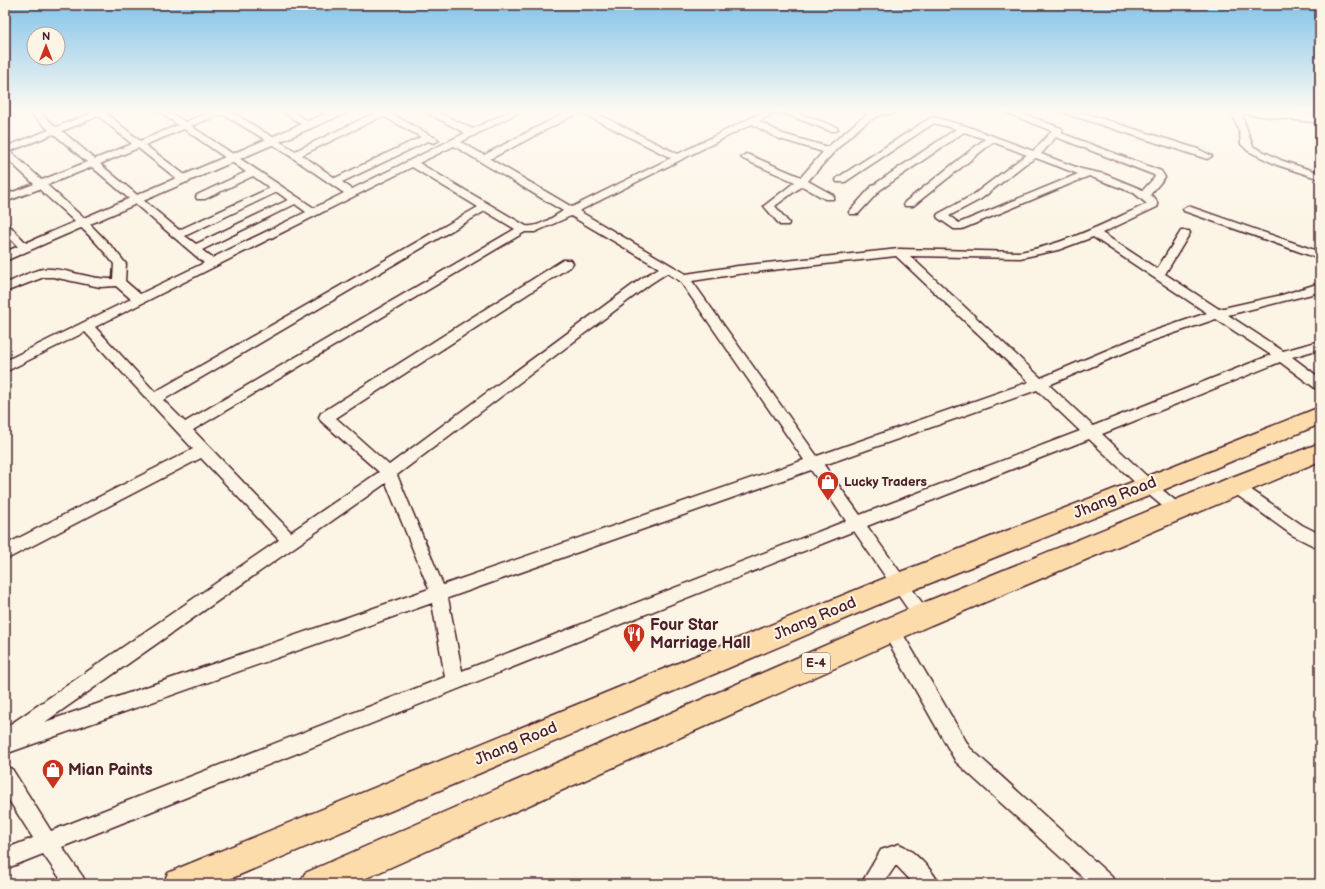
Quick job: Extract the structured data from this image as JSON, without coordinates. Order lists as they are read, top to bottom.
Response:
{
  "streets": {
    "highway": ["Jhang Road", "E-4"]
  },
  "places": {
    "shop": ["Lucky Traders", "Mian Paints"],
    "restaurant": ["Four Star Marriage Hall"]
  },
  "north": "top"
}
